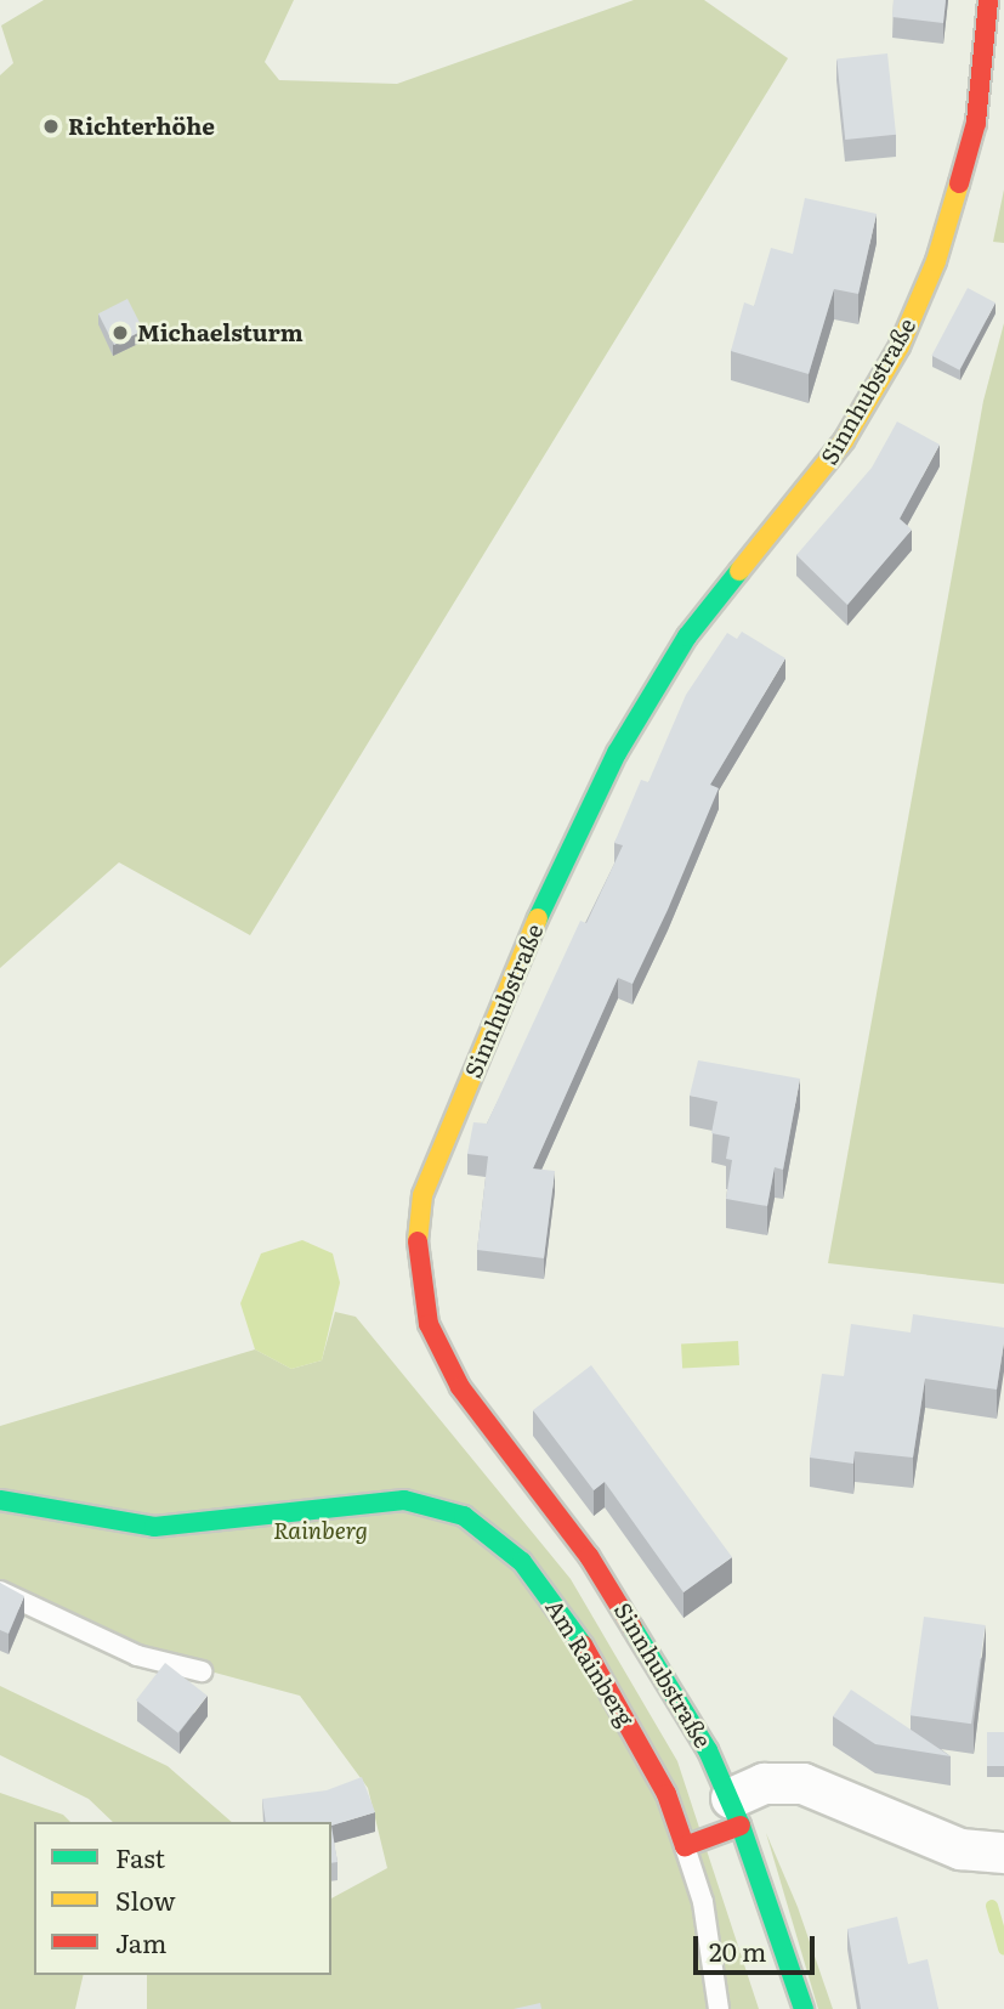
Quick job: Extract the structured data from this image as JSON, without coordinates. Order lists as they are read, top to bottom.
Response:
{
  "streets": {
    "street": ["Sinnhubstraße", "Am Rainberg"]
  },
  "parks": ["Rainberg"],
  "places": ["Richterhöhe", "Michaelsturm"],
  "legend": ["Fast", "Slow", "Jam"],
  "scale_bar": "20 m"
}
